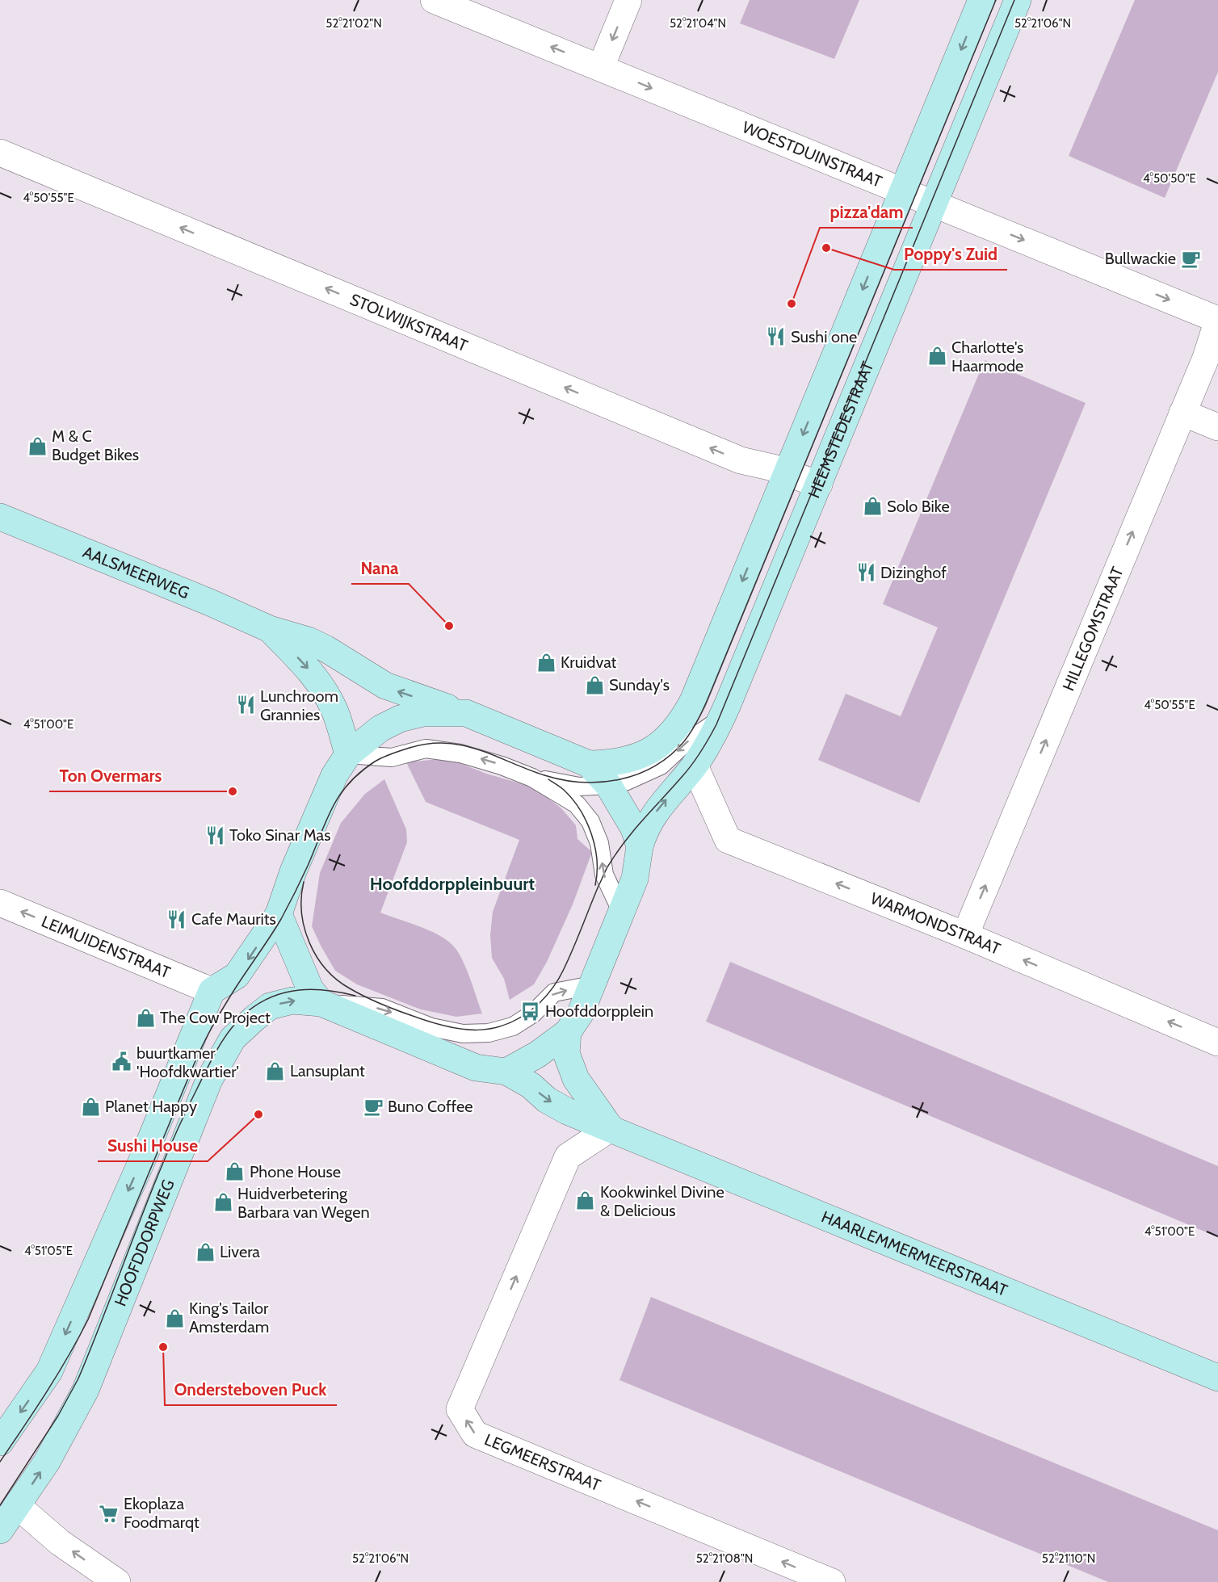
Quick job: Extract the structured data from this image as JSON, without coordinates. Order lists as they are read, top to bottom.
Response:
{
  "streets": {
    "street": [
      "WOESTDUINSTRAAT",
      "STOLWIJKSTRAAT",
      "HEEMSTEDESTRAAT",
      "AALSMEERWEG",
      "HILLEGOMSTRAAT",
      "WARMONDSTRAAT",
      "LEIMUIDENSTRAAT",
      "HOOFDDORPWEG",
      "HAARLEMMERMEERSTRAAT",
      "LEGMEERSTRAAT"
    ]
  },
  "crossings": [
    ["WOESTDUINSTRAAT", "HEEMSTEDESTRAAT"],
    ["WOESTDUINSTRAAT", "HILLEGOMSTRAAT"],
    ["STOLWIJKSTRAAT", "HEEMSTEDESTRAAT"],
    ["HEEMSTEDESTRAAT", "WARMONDSTRAAT"],
    ["HILLEGOMSTRAAT", "WARMONDSTRAAT"],
    ["HAARLEMMERMEERSTRAAT", "LEGMEERSTRAAT"]
  ],
  "one_way": [
    "STOLWIJKSTRAAT",
    "HILLEGOMSTRAAT",
    "WARMONDSTRAAT",
    "LEIMUIDENSTRAAT"
  ],
  "districts": ["Hoofddorppleinbuurt"],
  "places": {
    "other": [
      "Poppy's Zuid",
      "pizza'dam",
      "Nana",
      "Ton Overmars",
      "Sushi House",
      "Ondersteboven Puck"
    ],
    "cafe": ["Bullwackie", "Buno Coffee"],
    "restaurant": [
      "Sushi one",
      "Dizinghof",
      "Lunchroom Grannies",
      "Toko Sinar Mas",
      "Cafe Maurits"
    ],
    "shop": [
      "Charlotte's Haarmode",
      "M & C Budget Bikes",
      "Solo Bike",
      "Kruidvat",
      "Sunday's",
      "The Cow Project",
      "Lansuplant",
      "Planet Happy",
      "Phone House",
      "Kookwinkel Divine & Delicious",
      "Huidverbetering Barbara van Wegen",
      "Livera",
      "King's Tailor Amsterdam"
    ],
    "bus stop": ["Hoofddorpplein"],
    "public building": ["buurtkamer 'Hoofdkwartier'"],
    "supermarket": ["Ekoplaza Foodmarqt"]
  },
  "coordinates": [
    "52°21'02\"N",
    "52°21'04\"N",
    "52°21'06\"N",
    "4°50'50\"E",
    "4°50'55\"E",
    "4°51'00\"E",
    "4°51'05\"E",
    "52°21'08\"N",
    "52°21'10\"N"
  ]
}
